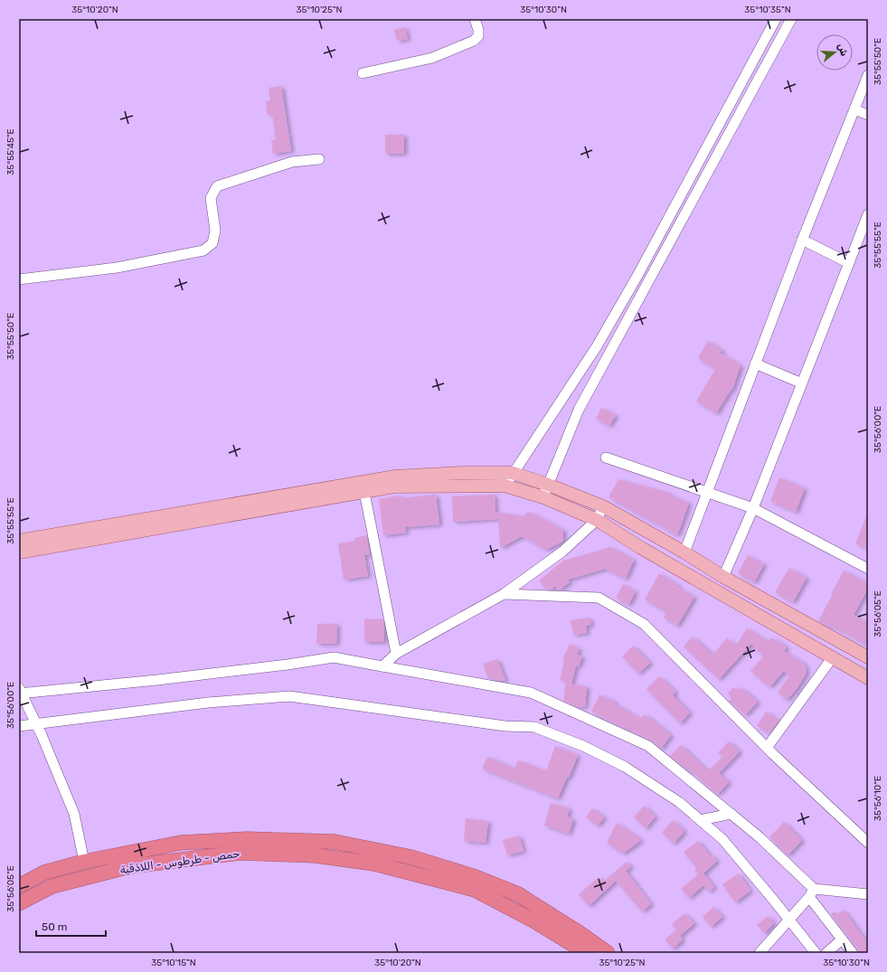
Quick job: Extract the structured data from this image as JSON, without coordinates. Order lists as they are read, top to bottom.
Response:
{
  "streets": {
    "highway": ["حمص - طرطوس - اللاذقية"]
  },
  "scale_bar": "50 m",
  "north": "right",
  "coordinates": [
    "35°10'20\"N",
    "35°10'25\"N",
    "35°10'30\"N",
    "35°10'35\"N",
    "35°55'50\"E",
    "35°55'45\"E",
    "35°55'55\"E",
    "35°56'00\"E",
    "35°56'05\"E",
    "35°56'10\"E",
    "35°10'15\"N"
  ]
}
